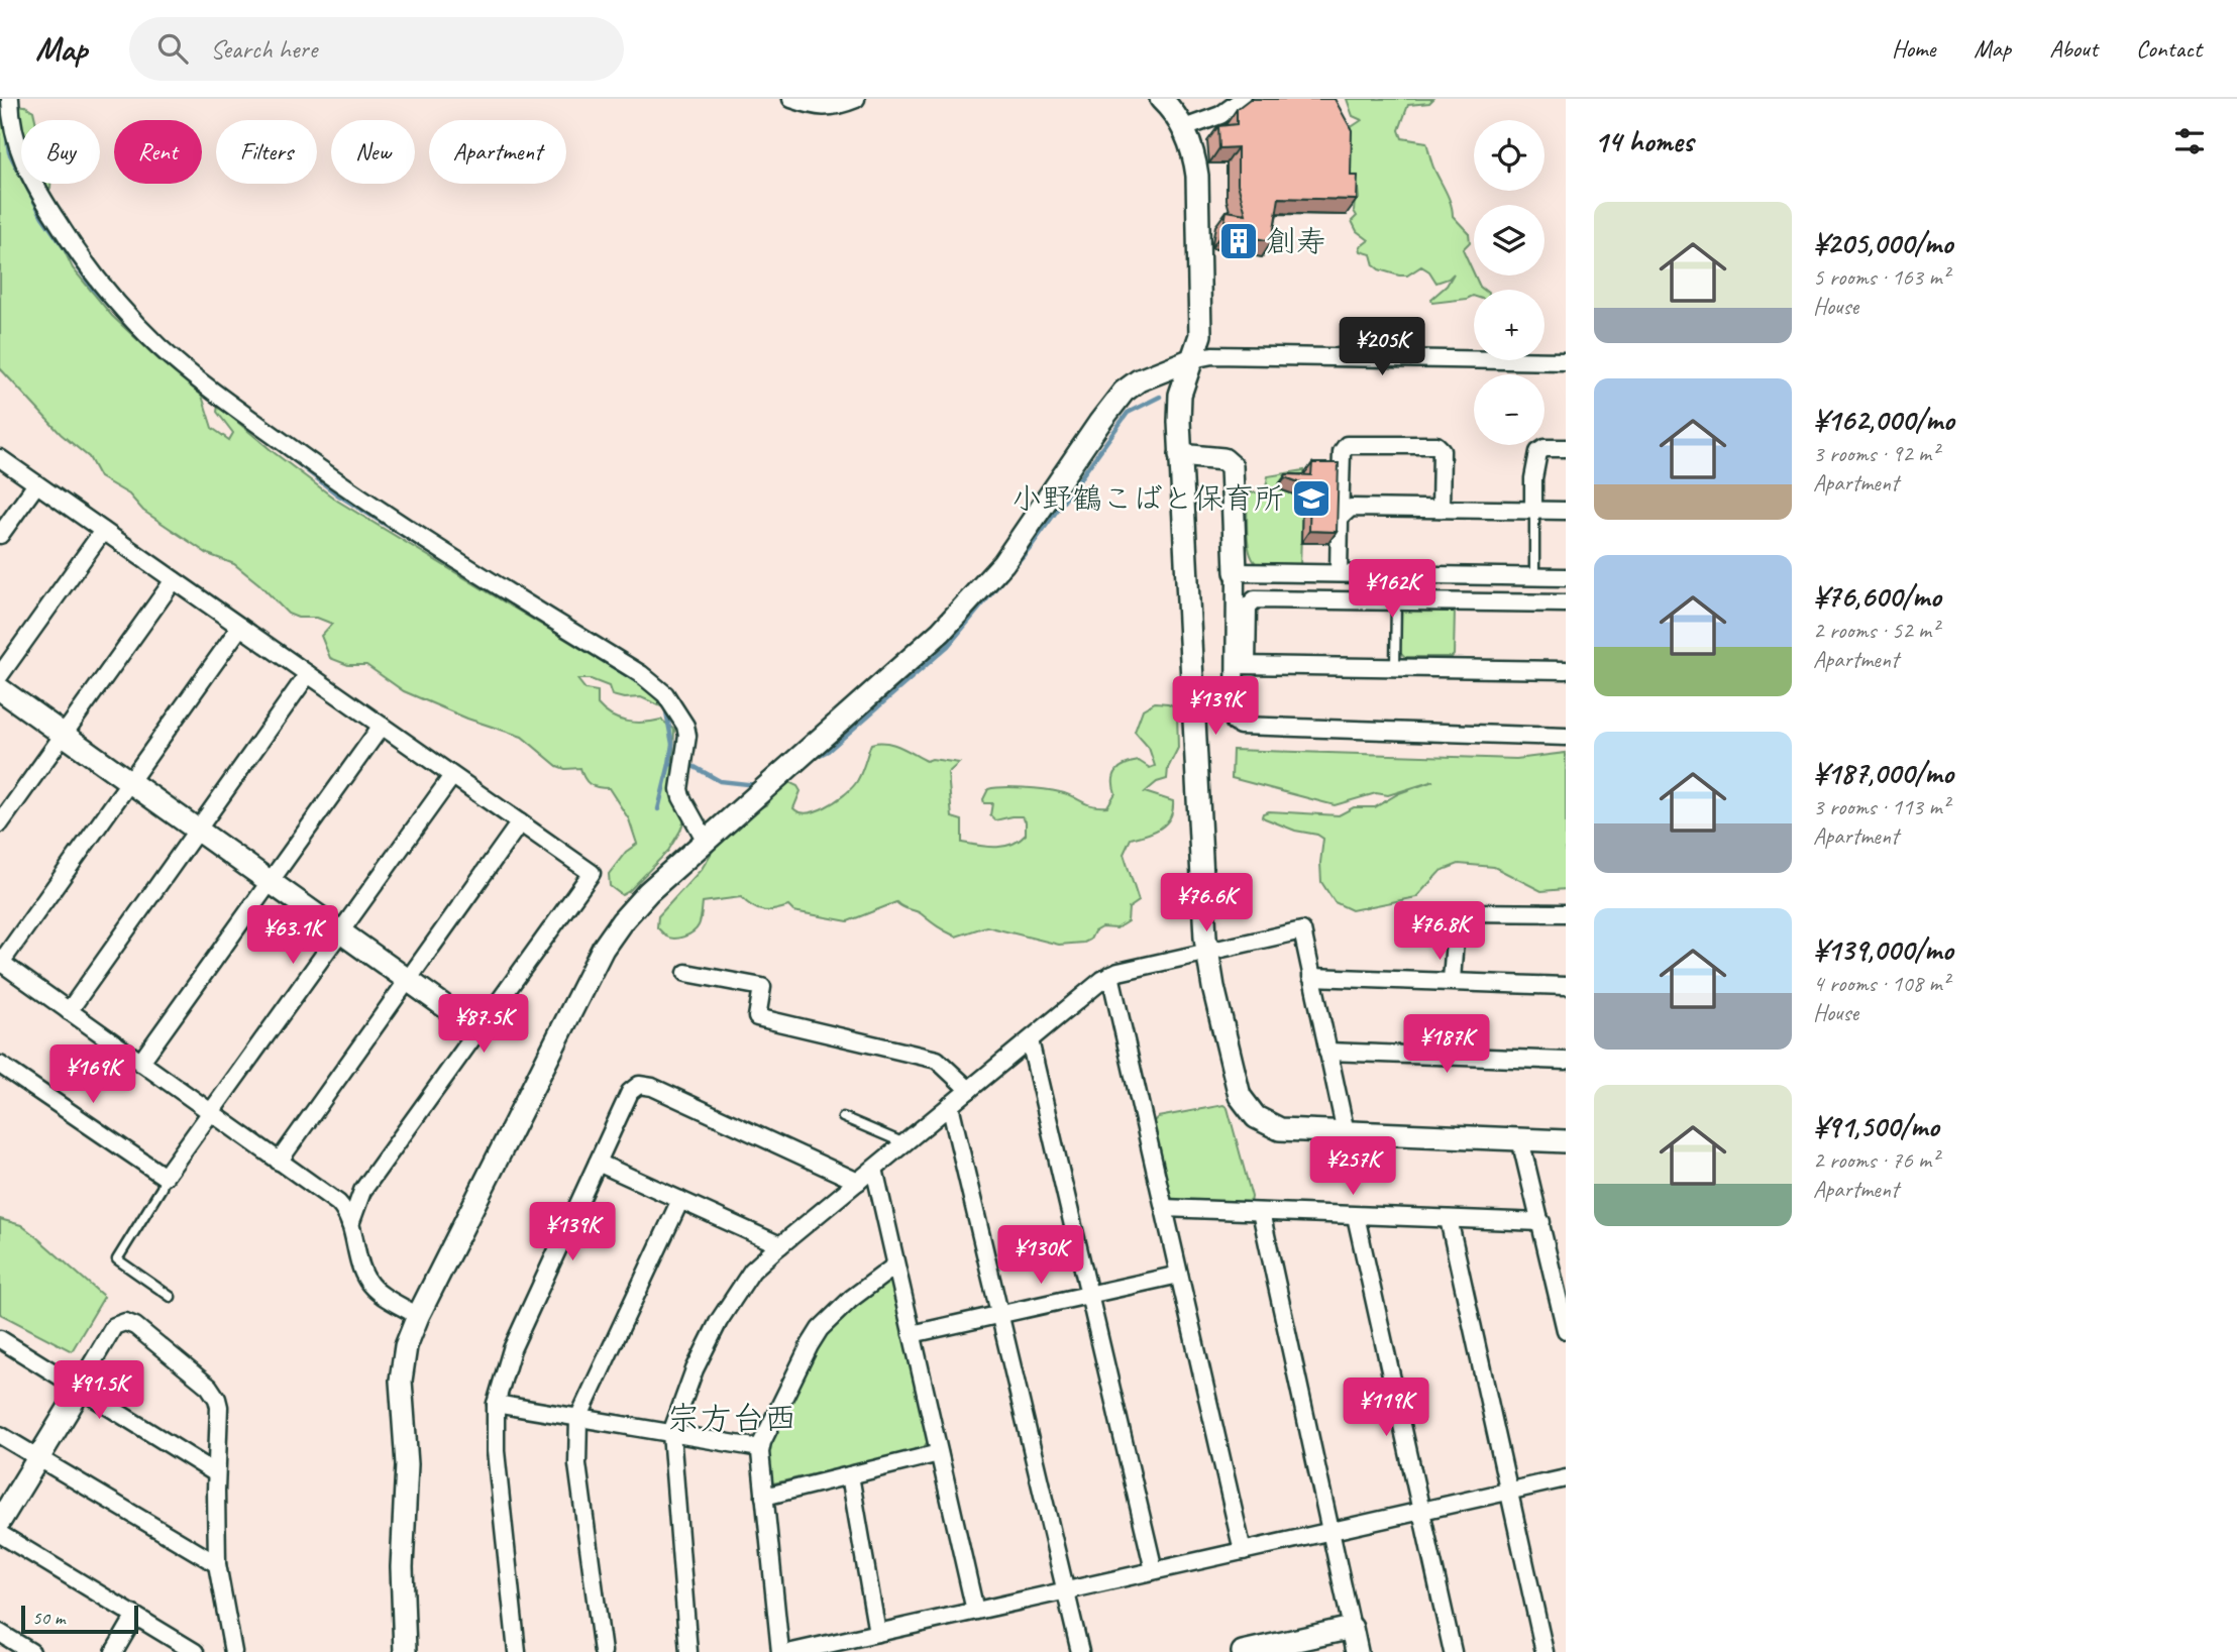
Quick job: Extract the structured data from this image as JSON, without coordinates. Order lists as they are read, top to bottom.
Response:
{
  "districts": ["宗方台西"],
  "places": {
    "building": ["創寿"],
    "school or university": ["小野鶴こばと保育所"]
  },
  "scale_bar": "50 m",
  "page": {
    "header": "Map",
    "search": "Search here",
    "nav": [
      "Home",
      "Map",
      "About",
      "Contact"
    ],
    "heading": "14 homes",
    "map_buttons": ["+", "−"],
    "chip": [
      "Buy",
      "Rent",
      "Filters",
      "New",
      "Apartment"
    ],
    "list": [
      {
        "name": "¥205,000/mo",
        "note": "5 rooms · 163 m² · House"
      },
      {
        "name": "¥162,000/mo",
        "note": "3 rooms · 92 m² · Apartment"
      },
      {
        "name": "¥76,600/mo",
        "note": "2 rooms · 52 m² · Apartment"
      },
      {
        "name": "¥187,000/mo",
        "note": "3 rooms · 113 m² · Apartment"
      },
      {
        "name": "¥139,000/mo",
        "note": "4 rooms · 108 m² · House"
      },
      {
        "name": "¥91,500/mo",
        "note": "2 rooms · 76 m² · Apartment"
      }
    ],
    "price": [
      "¥205K",
      "¥162K",
      "¥139K",
      "¥76.6K",
      "¥76.8K",
      "¥63.1K",
      "¥87.5K",
      "¥187K",
      "¥169K",
      "¥257K",
      "¥139K",
      "¥130K",
      "¥91.5K",
      "¥119K"
    ],
    "scale": "50 m"
  }
}
